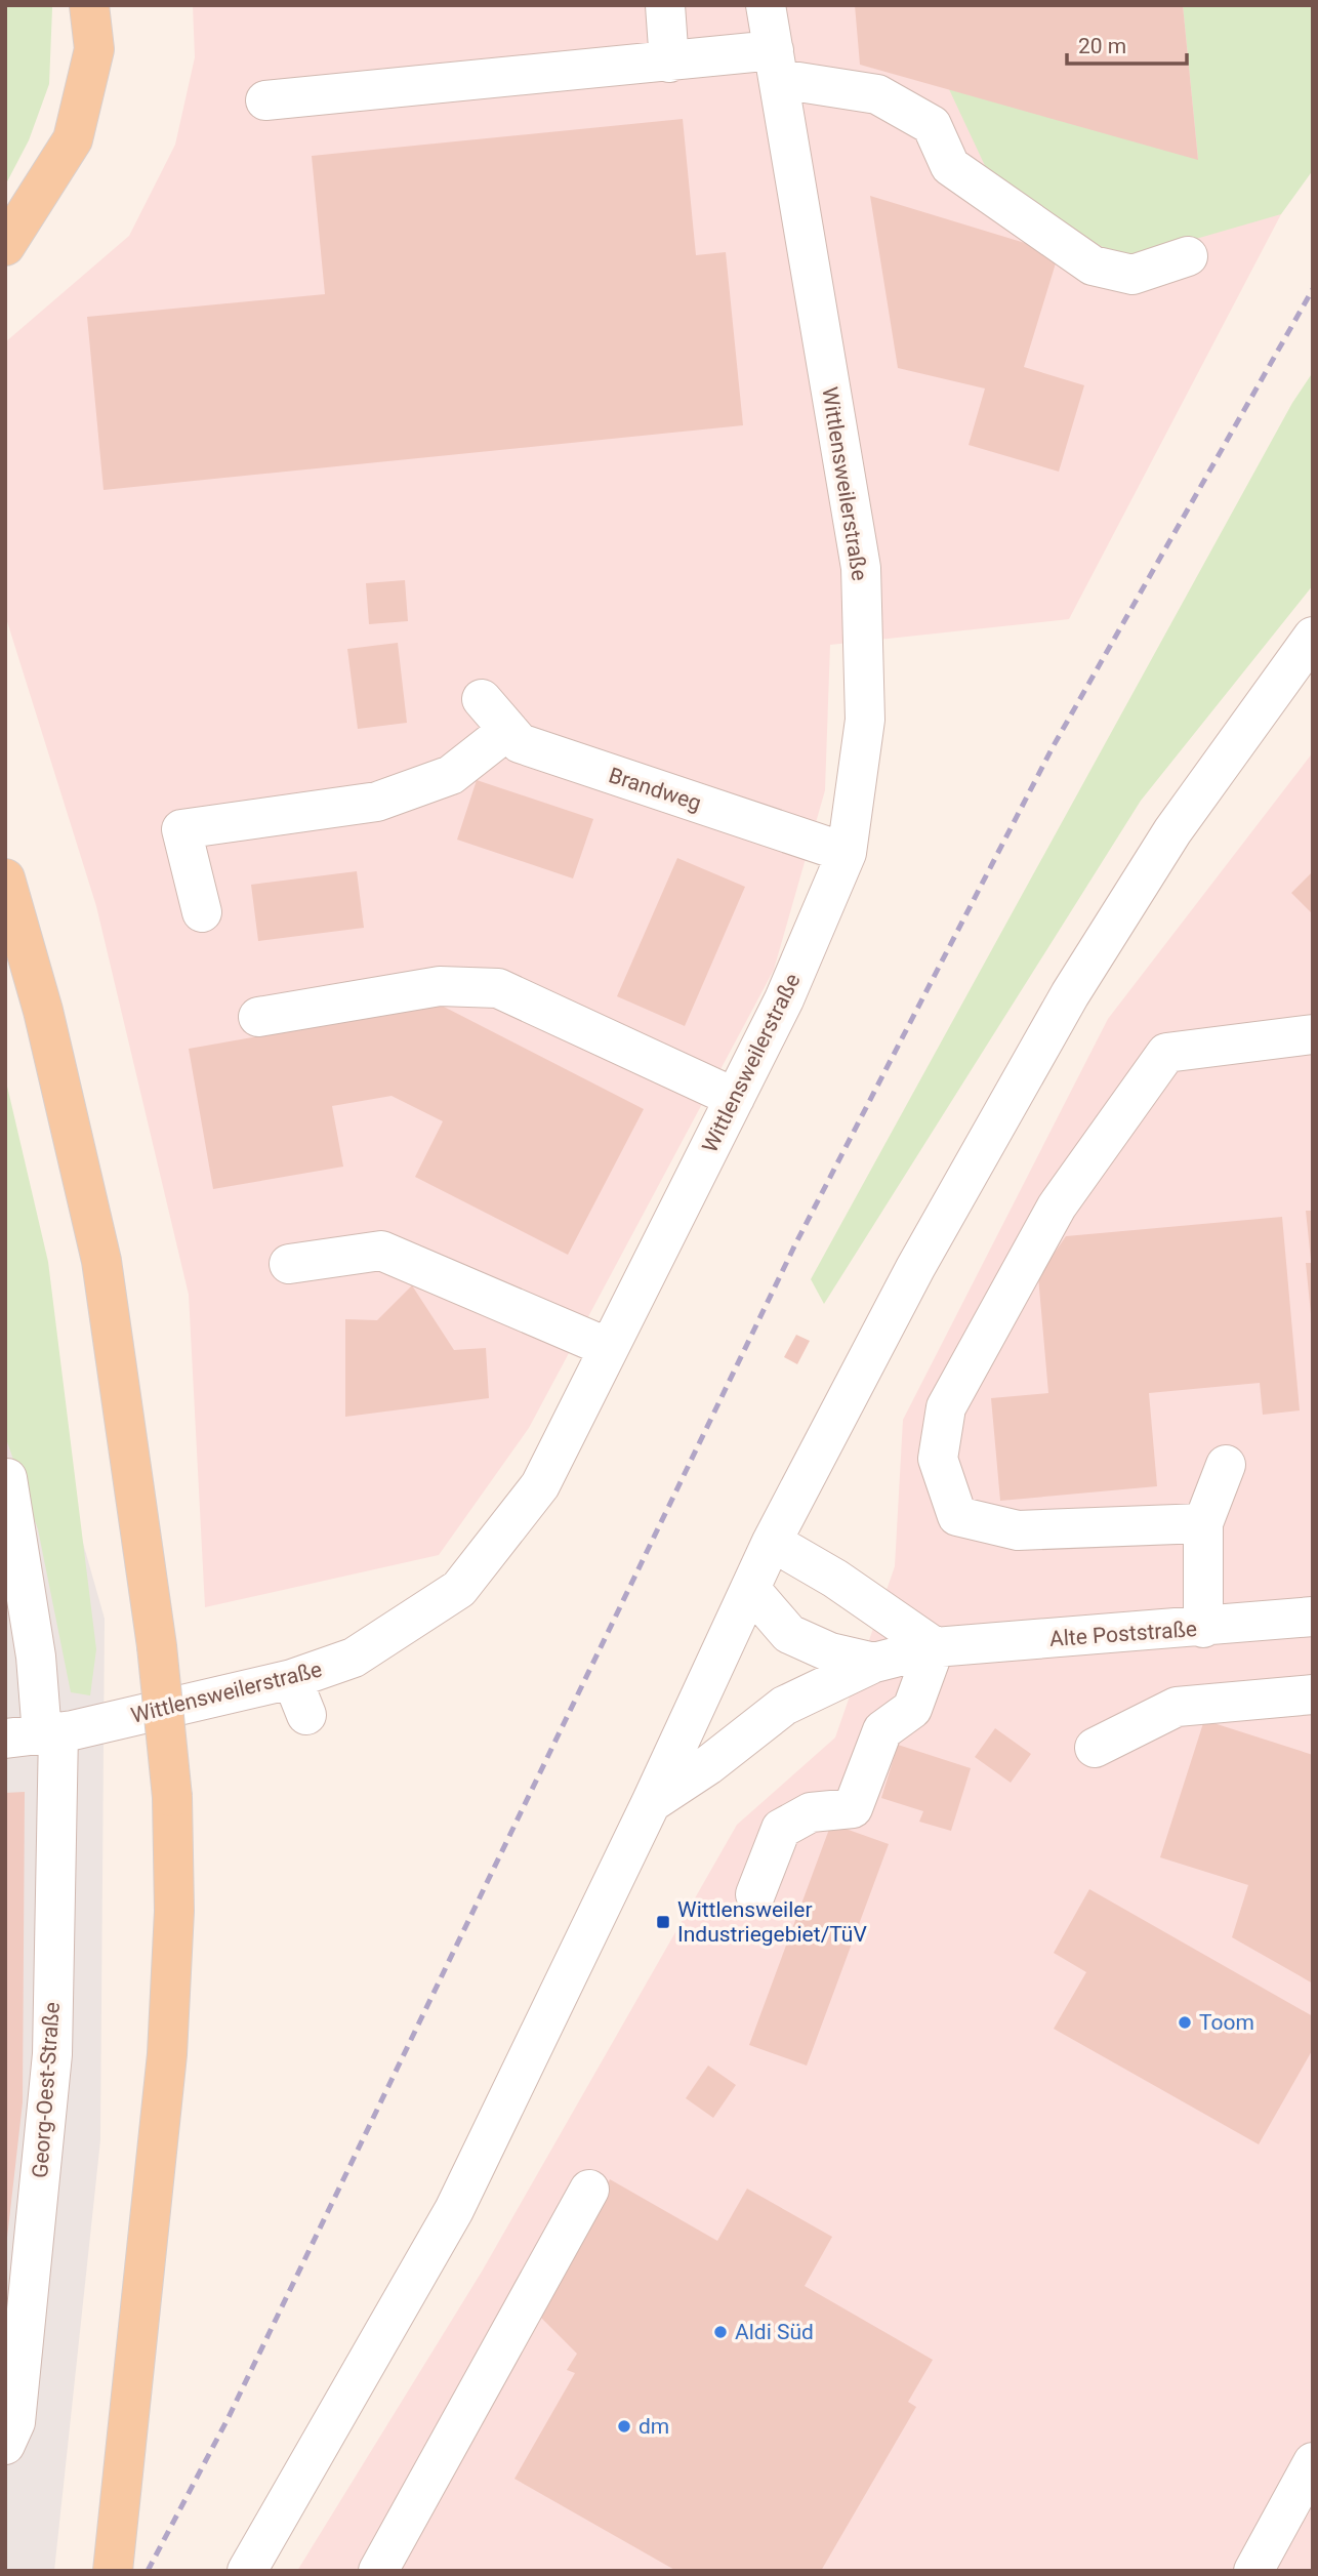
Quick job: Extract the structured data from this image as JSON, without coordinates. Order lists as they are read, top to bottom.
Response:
{
  "streets": {
    "street": [
      "Wittlensweilerstraße",
      "Brandweg",
      "Alte Poststraße",
      "Georg-Oest-Straße"
    ]
  },
  "crossings": [
    ["Wittlensweilerstraße", "Brandweg"],
    ["Wittlensweilerstraße", "Georg-Oest-Straße"]
  ],
  "places": {
    "transit": ["Wittlensweiler Industriegebiet/TüV"],
    "other": ["Toom", "Aldi Süd", "dm"]
  },
  "scale_bar": "20 m"
}
